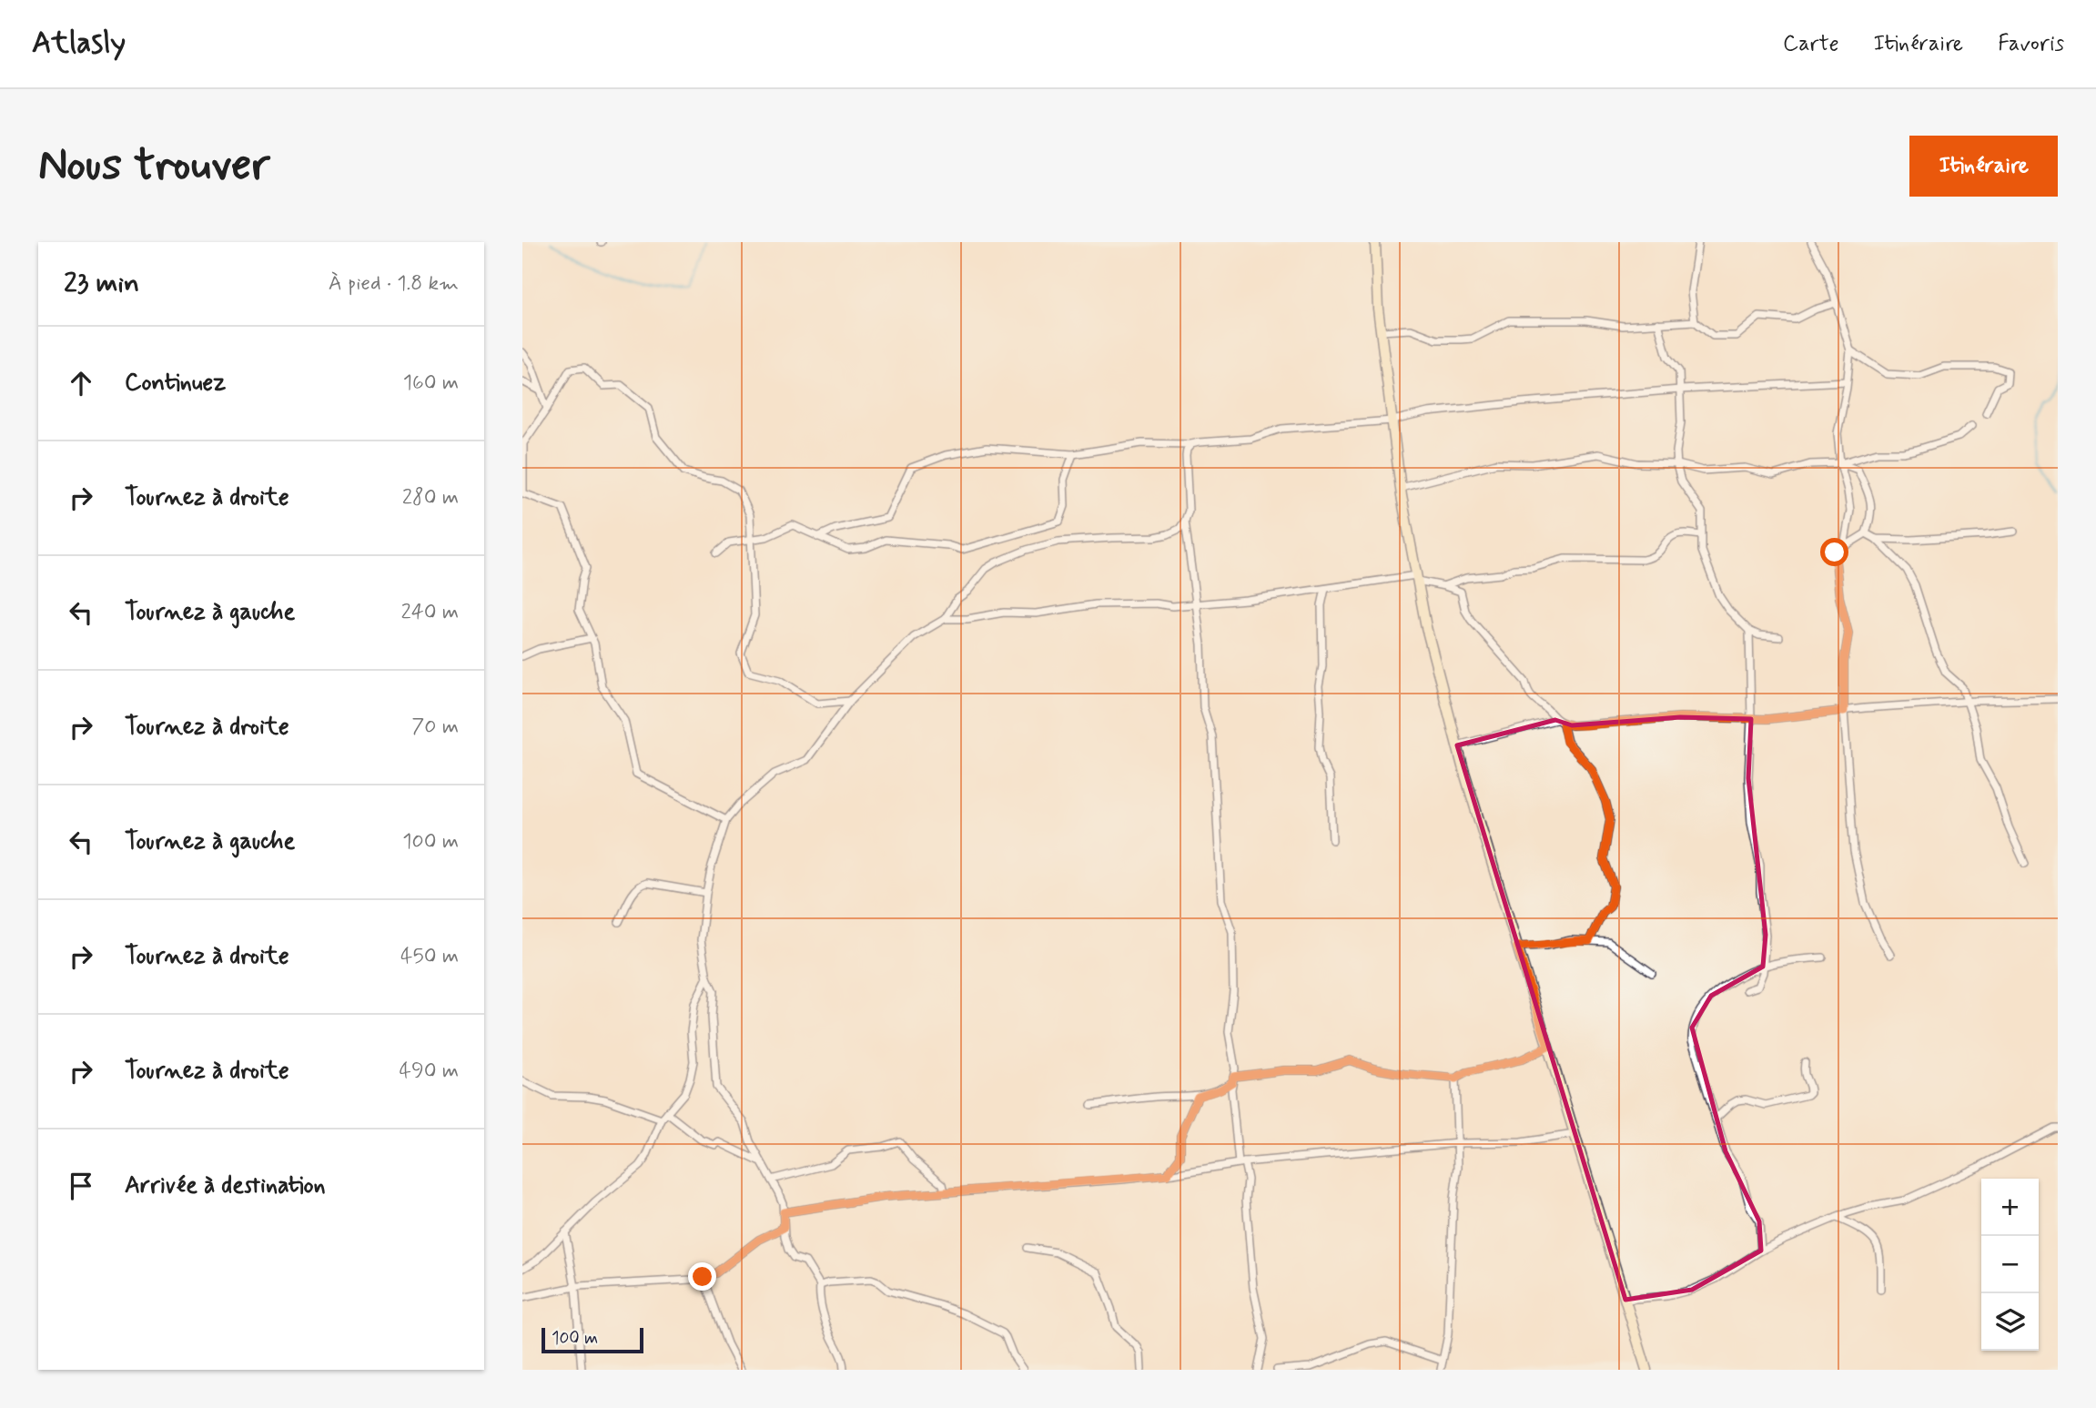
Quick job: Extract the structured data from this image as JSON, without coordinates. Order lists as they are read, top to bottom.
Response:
{
  "scale_bar": "100 m",
  "page": {
    "header": "Atlasly",
    "nav": ["Carte", "Itinéraire", "Favoris"],
    "buttons": "Itinéraire",
    "title": "Nous trouver",
    "heading": ["23 min", "À pied · 1.8 km"],
    "list": [
      ["Continuez", "160 m"],
      ["Tournez à droite", "280 m"],
      ["Tournez à gauche", "240 m"],
      ["Tournez à droite", "70 m"],
      ["Tournez à gauche", "100 m"],
      ["Tournez à droite", "450 m"],
      ["Tournez à droite", "490 m"],
      "Arrivée à destination"
    ],
    "map_buttons": ["+", "−"],
    "scale": "100 m"
  }
}
